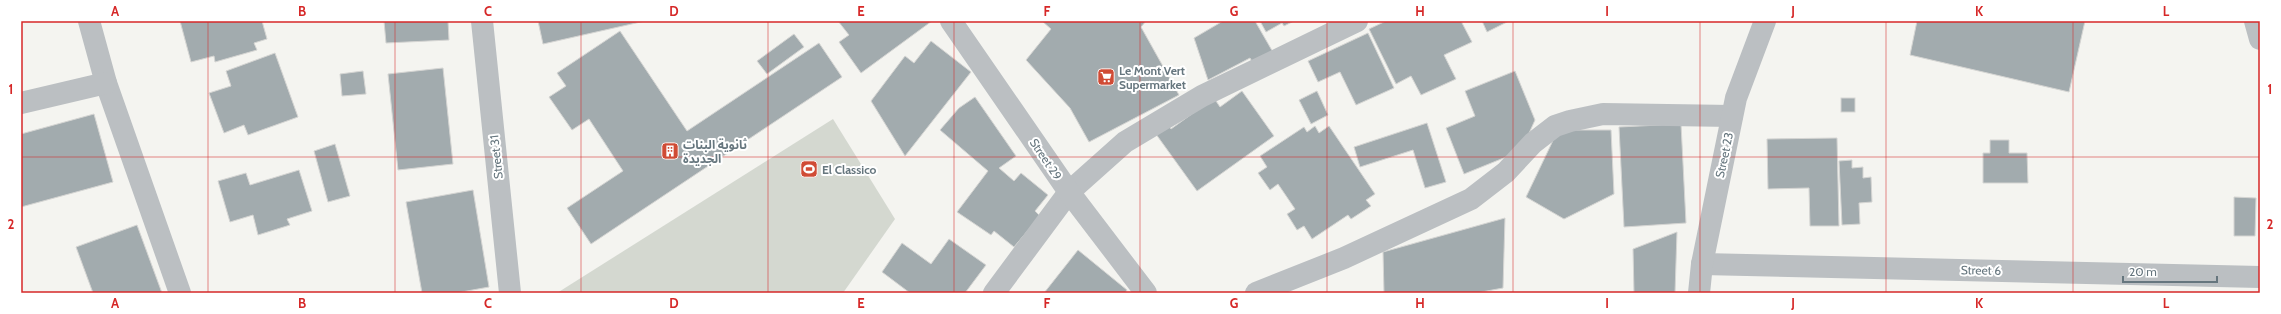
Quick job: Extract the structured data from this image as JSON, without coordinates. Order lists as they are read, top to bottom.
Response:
{
  "streets": {
    "street": [
      "Street 23",
      "Street 31",
      "Street 29",
      "Street 6"
    ]
  },
  "crossings": [
    ["Street 23", "Street 6"]
  ],
  "places": {
    "supermarket": ["Le Mont Vert Supermarket"],
    "building": ["ثانوية البنات الجديدة"],
    "sports": ["El Classico"]
  },
  "scale_bar": "20 m",
  "grid": {
    "columns": [
      "A",
      "B",
      "C",
      "D",
      "E",
      "F",
      "G",
      "H",
      "I",
      "J",
      "K",
      "L"
    ],
    "rows": ["1", "2"]
  }
}
